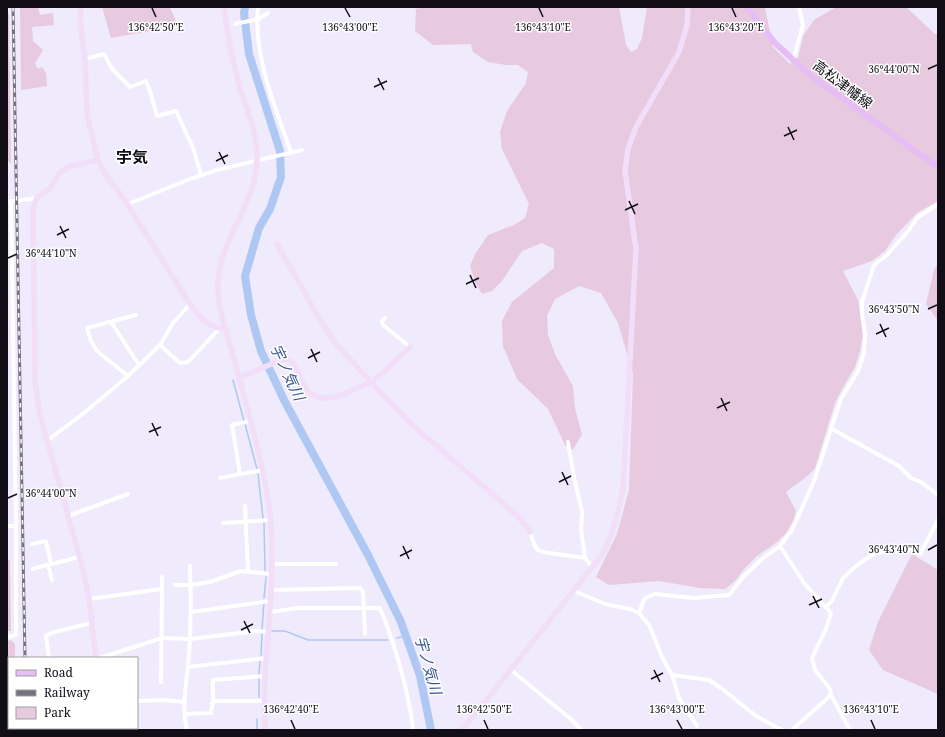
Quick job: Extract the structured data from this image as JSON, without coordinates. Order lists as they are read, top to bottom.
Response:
{
  "streets": {
    "main road": ["高松津幡線"]
  },
  "districts": ["宇気"],
  "water": ["宇ノ気川"],
  "legend": ["Road", "Railway", "Park"],
  "coordinates": [
    "136°42'50\"E",
    "136°43'00\"E",
    "136°43'10\"E",
    "136°43'20\"E",
    "36°44'00\"N",
    "36°44'10\"N",
    "36°43'50\"N",
    "36°43'40\"N",
    "136°42'40\"E"
  ]
}
